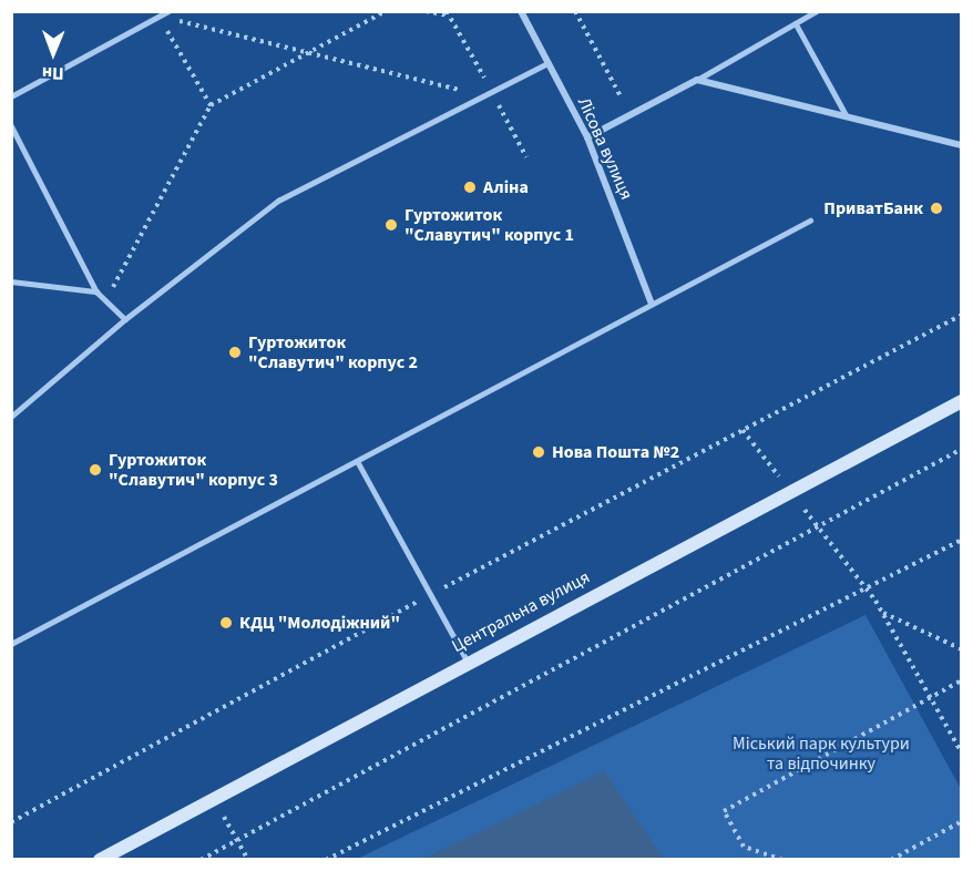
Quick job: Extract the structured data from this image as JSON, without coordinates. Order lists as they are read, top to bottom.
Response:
{
  "streets": {
    "street": ["Лісова вулиця", "Центральна вулиця"]
  },
  "parks": ["Міський парк культури та відпочинку"],
  "places": [
    "Аліна",
    "ПриватБанк",
    "Гуртожиток \"Славутич\" корпус 1",
    "Гуртожиток \"Славутич\" корпус 2",
    "Нова Пошта №2",
    "Гуртожиток \"Славутич\" корпус 3",
    "КДЦ \"Молодіжний\""
  ],
  "north": "bottom"
}
